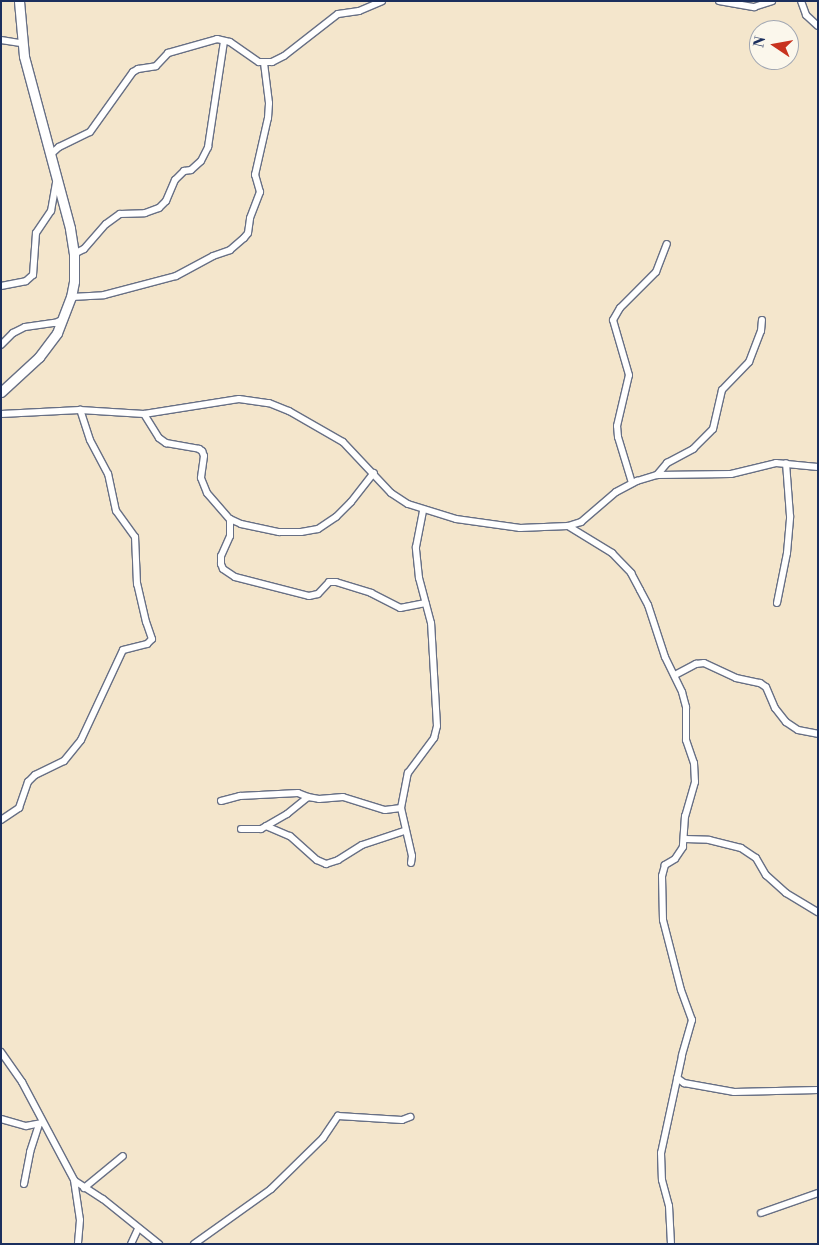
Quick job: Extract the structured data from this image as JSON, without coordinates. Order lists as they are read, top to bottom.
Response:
{
  "north": "left"
}
